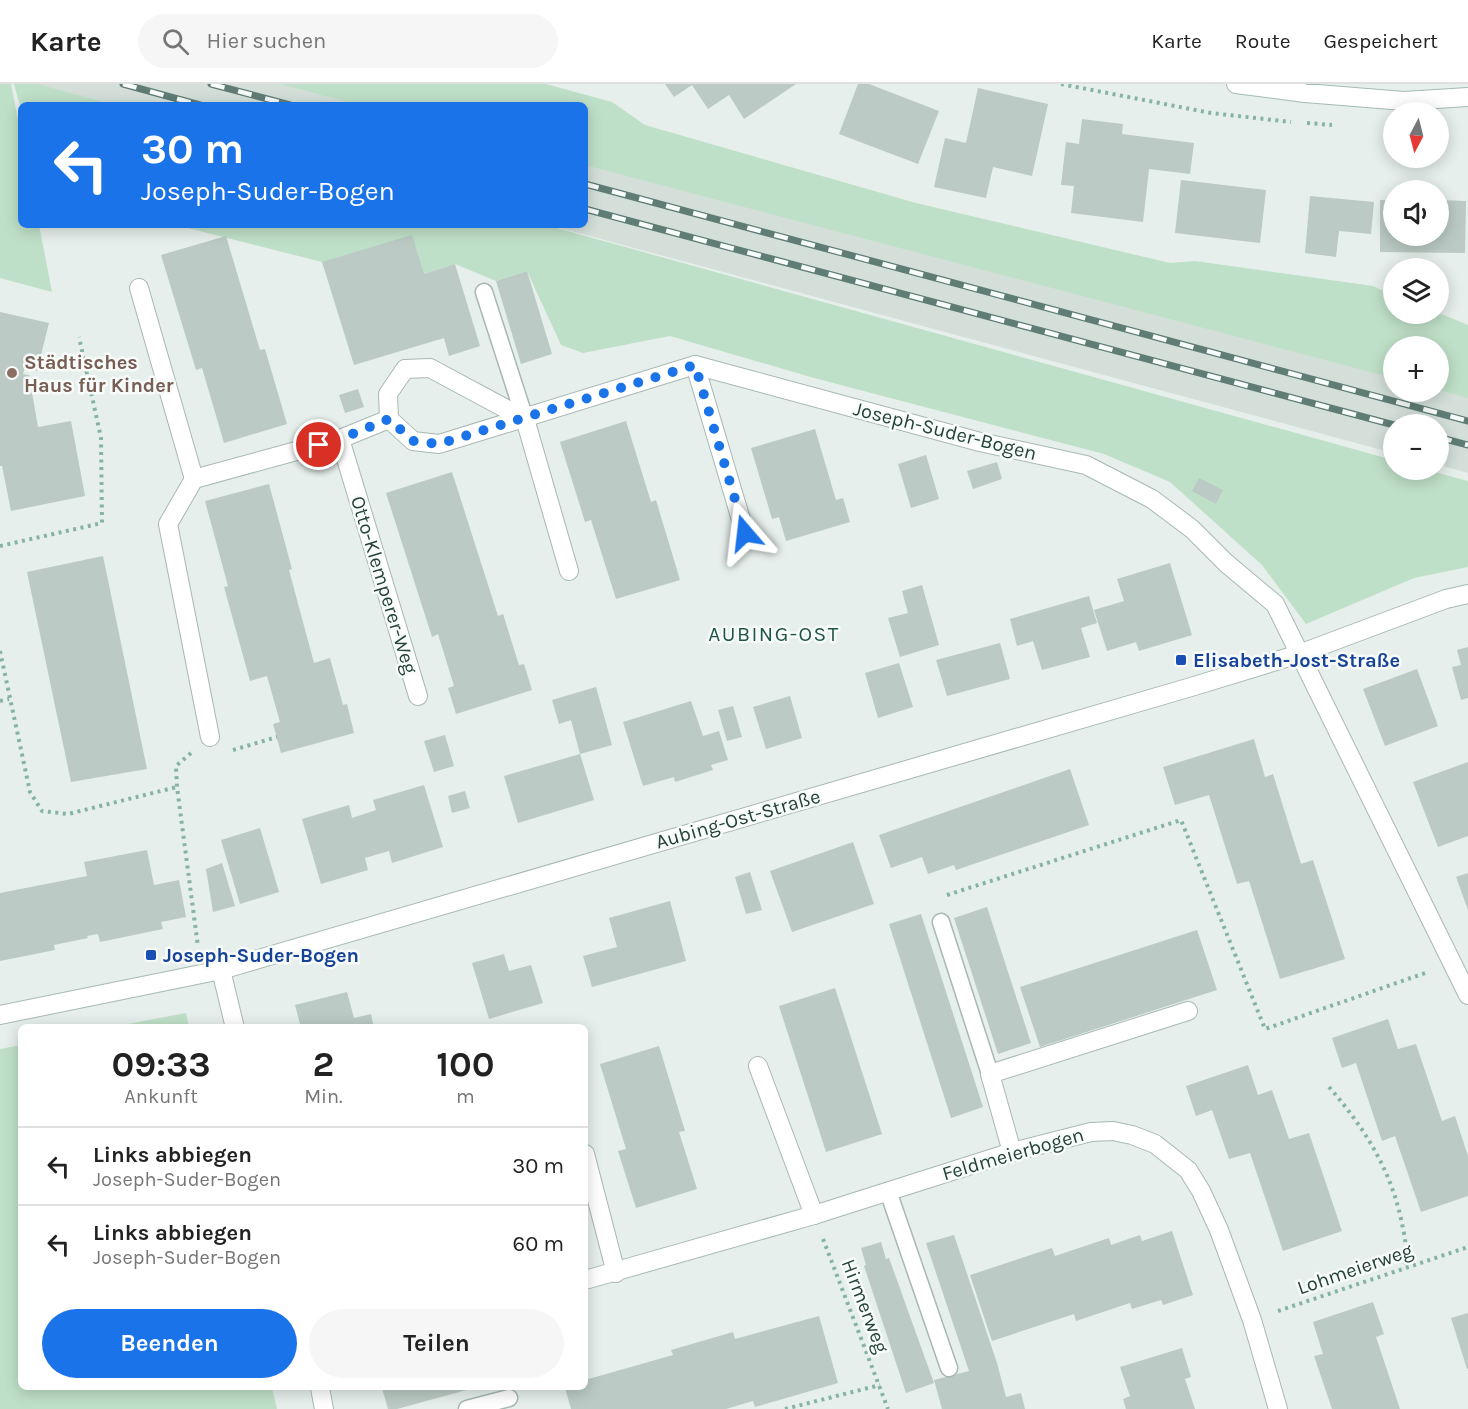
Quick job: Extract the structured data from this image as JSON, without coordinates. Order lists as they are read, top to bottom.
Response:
{
  "streets": {
    "street": [
      "Joseph-Suder-Bogen",
      "Otto-Klemperer-Weg",
      "Aubing-Ost-Straße",
      "Feldmeierbogen"
    ],
    "path": ["Lohmeierweg", "Hirmerweg"]
  },
  "crossings": [
    ["Joseph-Suder-Bogen", "Aubing-Ost-Straße"],
    ["Feldmeierbogen", "Lohmeierweg"],
    ["Feldmeierbogen", "Hirmerweg"]
  ],
  "districts": ["AUBING-OST"],
  "places": {
    "other": ["Städtisches Haus für Kinder"],
    "transit": ["Elisabeth-Jost-Straße", "Joseph-Suder-Bogen"]
  },
  "north": "bottom",
  "page": {
    "header": "Karte",
    "search": "Hier suchen",
    "nav": ["Karte", "Route", "Gespeichert"],
    "map_buttons": ["+", "−"],
    "turn": ["30 m", "Joseph-Suder-Bogen"],
    "eta": [
      "09:33",
      "Ankunft",
      "2",
      "Min.",
      "100",
      "m"
    ],
    "list": [
      {
        "name": "Links abbiegen",
        "note": "Joseph-Suder-Bogen",
        "value": "30 m"
      },
      {
        "name": "Links abbiegen",
        "note": "Joseph-Suder-Bogen",
        "value": "60 m"
      }
    ],
    "buttons": ["Beenden", "Teilen"]
  }
}
